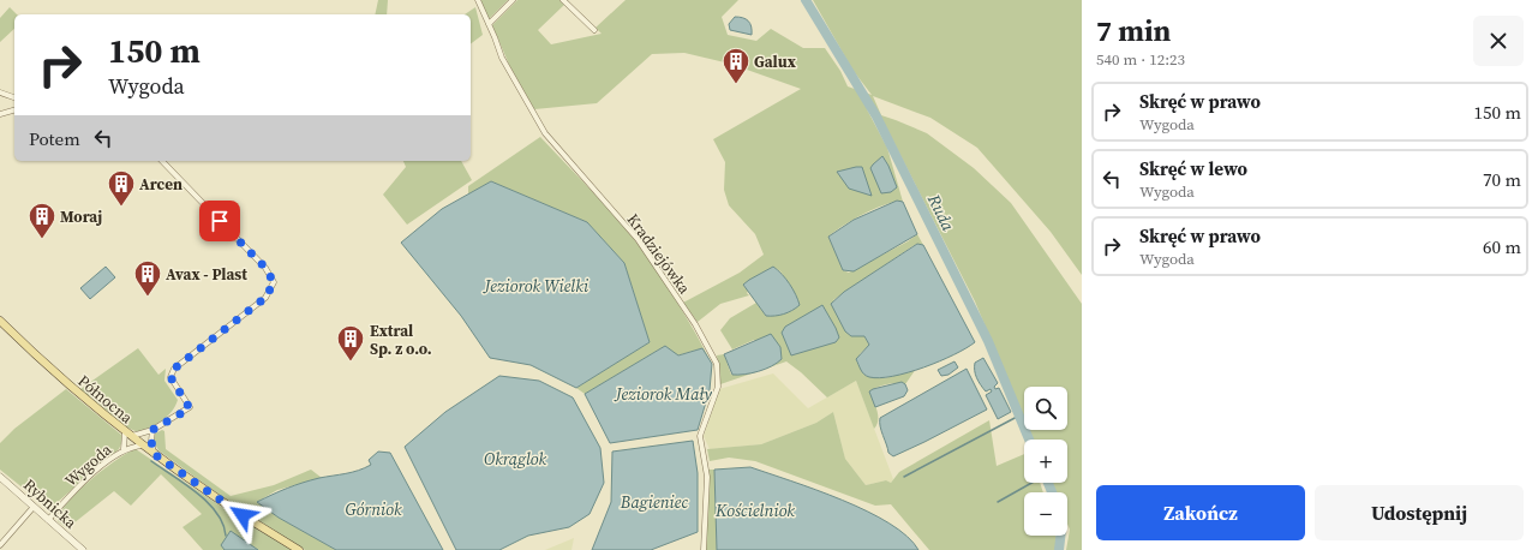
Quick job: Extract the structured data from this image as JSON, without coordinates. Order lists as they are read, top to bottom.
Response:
{
  "streets": {
    "main road": ["Północna"],
    "street": ["Kradziejówka", "Wygoda", "Rybnicka"]
  },
  "crossings": [
    ["Wygoda", "Rybnicka"]
  ],
  "water": [
    "Ruda",
    "Jeziorok Wielki",
    "Jeziorok Mały",
    "Okrąglok",
    "Bagieniec",
    "Górniok",
    "Kościelniok"
  ],
  "places": {
    "building": [
      "Galux",
      "Arcen",
      "Moraj",
      "Avax - Plast",
      "Extral Sp. z o.o."
    ]
  },
  "page": {
    "heading": ["7 min", "540 m · 12:23"],
    "turn": ["150 m", "Wygoda"],
    "list": [
      {
        "name": "Skręć w prawo",
        "note": "Wygoda",
        "value": "150 m"
      },
      {
        "name": "Skręć w lewo",
        "note": "Wygoda",
        "value": "70 m"
      },
      {
        "name": "Skręć w prawo",
        "note": "Wygoda",
        "value": "60 m"
      }
    ],
    "then": "Potem",
    "map_buttons": ["+", "−"],
    "buttons": ["Zakończ", "Udostępnij"]
  }
}
